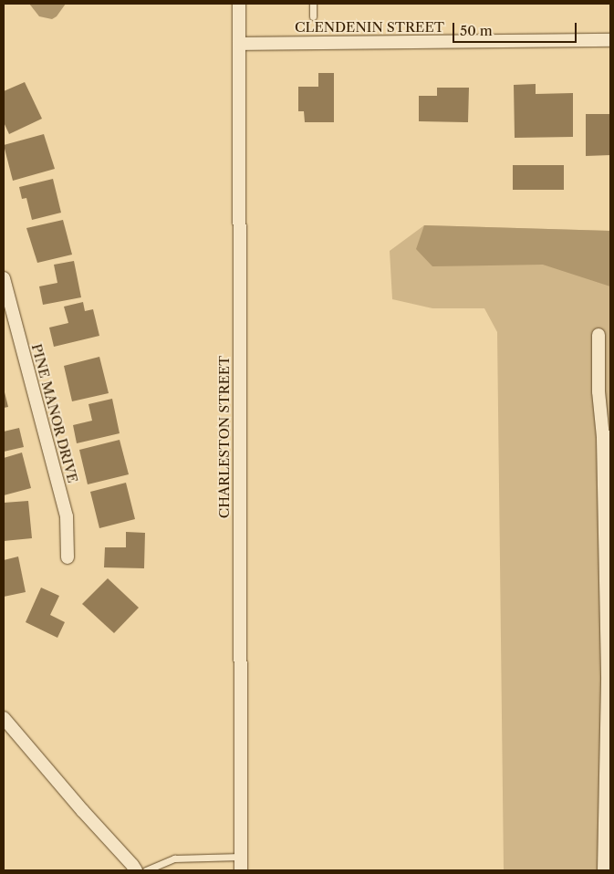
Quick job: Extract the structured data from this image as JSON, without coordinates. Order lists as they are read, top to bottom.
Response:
{
  "streets": {
    "street": ["CLENDENIN STREET", "PINE MANOR DRIVE", "CHARLESTON STREET"]
  },
  "crossings": [
    ["CLENDENIN STREET", "CHARLESTON STREET"]
  ],
  "scale_bar": "50 m"
}
